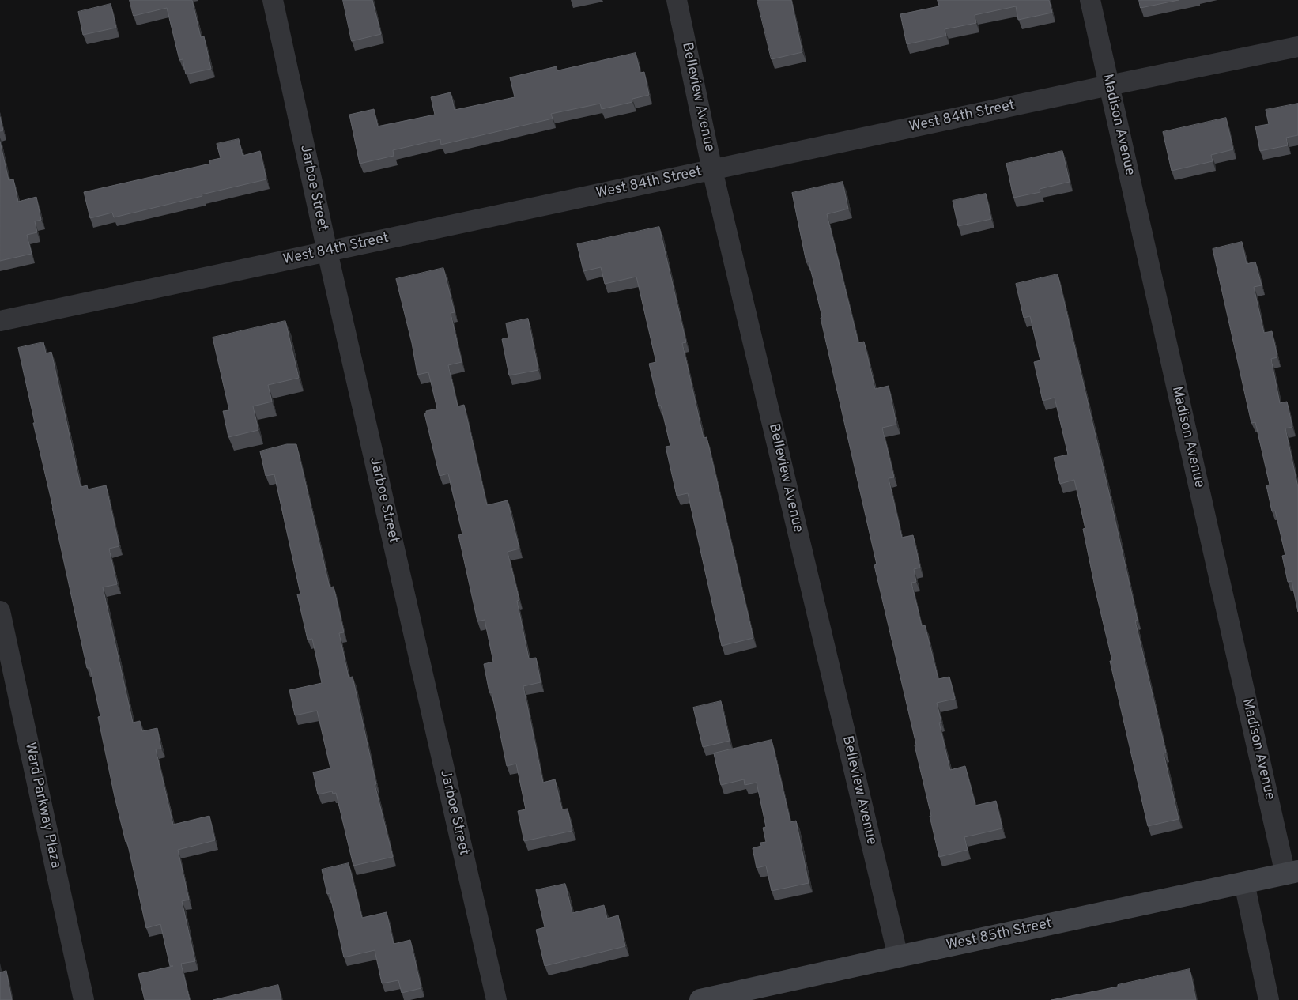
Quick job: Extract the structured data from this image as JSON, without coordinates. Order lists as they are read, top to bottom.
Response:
{
  "streets": {
    "main road": ["West 85th Street"],
    "street": [
      "Belleview Avenue",
      "West 84th Street",
      "Madison Avenue",
      "Jarboe Street",
      "Ward Parkway Plaza"
    ]
  },
  "crossings": [
    ["Belleview Avenue", "West 84th Street"],
    ["Belleview Avenue", "West 85th Street"],
    ["West 84th Street", "Madison Avenue"],
    ["West 84th Street", "Jarboe Street"],
    ["Madison Avenue", "West 85th Street"]
  ]
}
